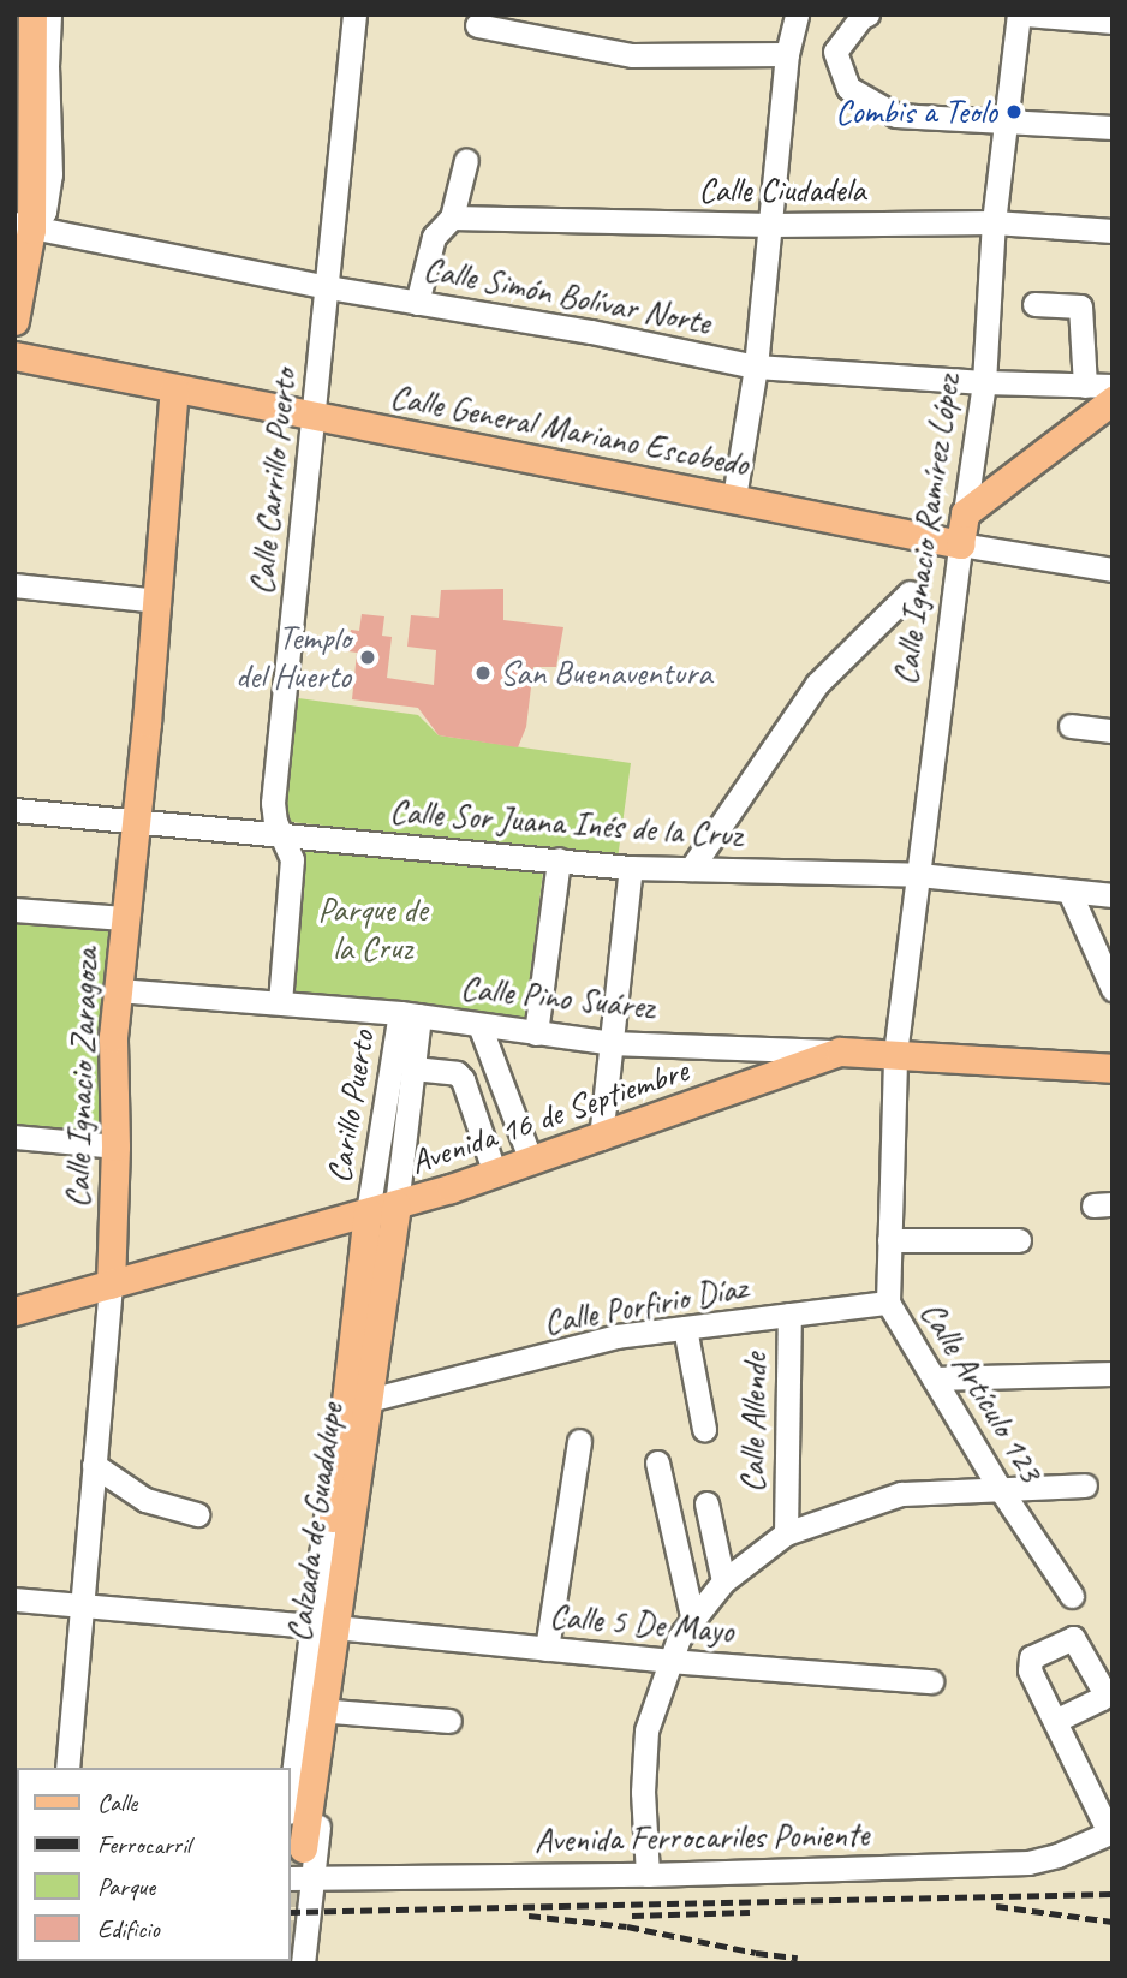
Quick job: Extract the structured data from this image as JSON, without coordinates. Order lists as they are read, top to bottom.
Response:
{
  "streets": {
    "main road": [
      "Calle General Mariano Escobedo",
      "Calle Ignacio Ramírez López",
      "Calle Ignacio Zaragoza",
      "Avenida 16 de Septiembre",
      "Calzada de Guadalupe"
    ],
    "street": [
      "Calle Ciudadela",
      "Calle Simón Bolívar Norte",
      "Calle Carrillo Puerto",
      "Calle Sor Juana Inés de la Cruz",
      "Calle Pino Suárez",
      "Carillo Puerto",
      "Calle Porfirio Díaz",
      "Calle Artículo 123",
      "Calle Allende",
      "Calle 5 De Mayo",
      "Avenida Ferrocariles Poniente"
    ]
  },
  "crossings": [
    ["Calle Ciudadela", "Calle Ignacio Ramírez López"],
    ["Calle Simón Bolívar Norte", "Calle Carrillo Puerto"],
    ["Calle Simón Bolívar Norte", "Calle Ignacio Ramírez López"],
    ["Calle General Mariano Escobedo", "Calle Carrillo Puerto"],
    ["Calle General Mariano Escobedo", "Calle Ignacio Ramírez López"],
    ["Calle General Mariano Escobedo", "Calle Ignacio Zaragoza"],
    ["Calle Carrillo Puerto", "Calle Sor Juana Inés de la Cruz"],
    ["Calle Carrillo Puerto", "Calle Pino Suárez"],
    ["Calle Ignacio Ramírez López", "Calle Sor Juana Inés de la Cruz"],
    ["Calle Ignacio Ramírez López", "Avenida 16 de Septiembre"],
    ["Calle Ignacio Ramírez López", "Calle Artículo 123"],
    ["Calle Sor Juana Inés de la Cruz", "Calle Ignacio Zaragoza"],
    ["Calle Pino Suárez", "Calle Ignacio Zaragoza"],
    ["Calle Pino Suárez", "Carillo Puerto"],
    ["Calle Pino Suárez", "Avenida 16 de Septiembre"],
    ["Calle Ignacio Zaragoza", "Avenida 16 de Septiembre"],
    ["Carillo Puerto", "Avenida 16 de Septiembre"],
    ["Carillo Puerto", "Calzada de Guadalupe"],
    ["Avenida 16 de Septiembre", "Calle Artículo 123"],
    ["Avenida 16 de Septiembre", "Calzada de Guadalupe"],
    ["Calle Porfirio Díaz", "Calle Artículo 123"],
    ["Calle Porfirio Díaz", "Calle Allende"],
    ["Calle Porfirio Díaz", "Calzada de Guadalupe"]
  ],
  "parks": ["Parque de la Cruz"],
  "places": ["Combis a Teolo", "Templo del Huerto", "San Buenaventura"],
  "legend": [
    "Calle",
    "Ferrocarril",
    "Parque",
    "Edificio"
  ]
}
